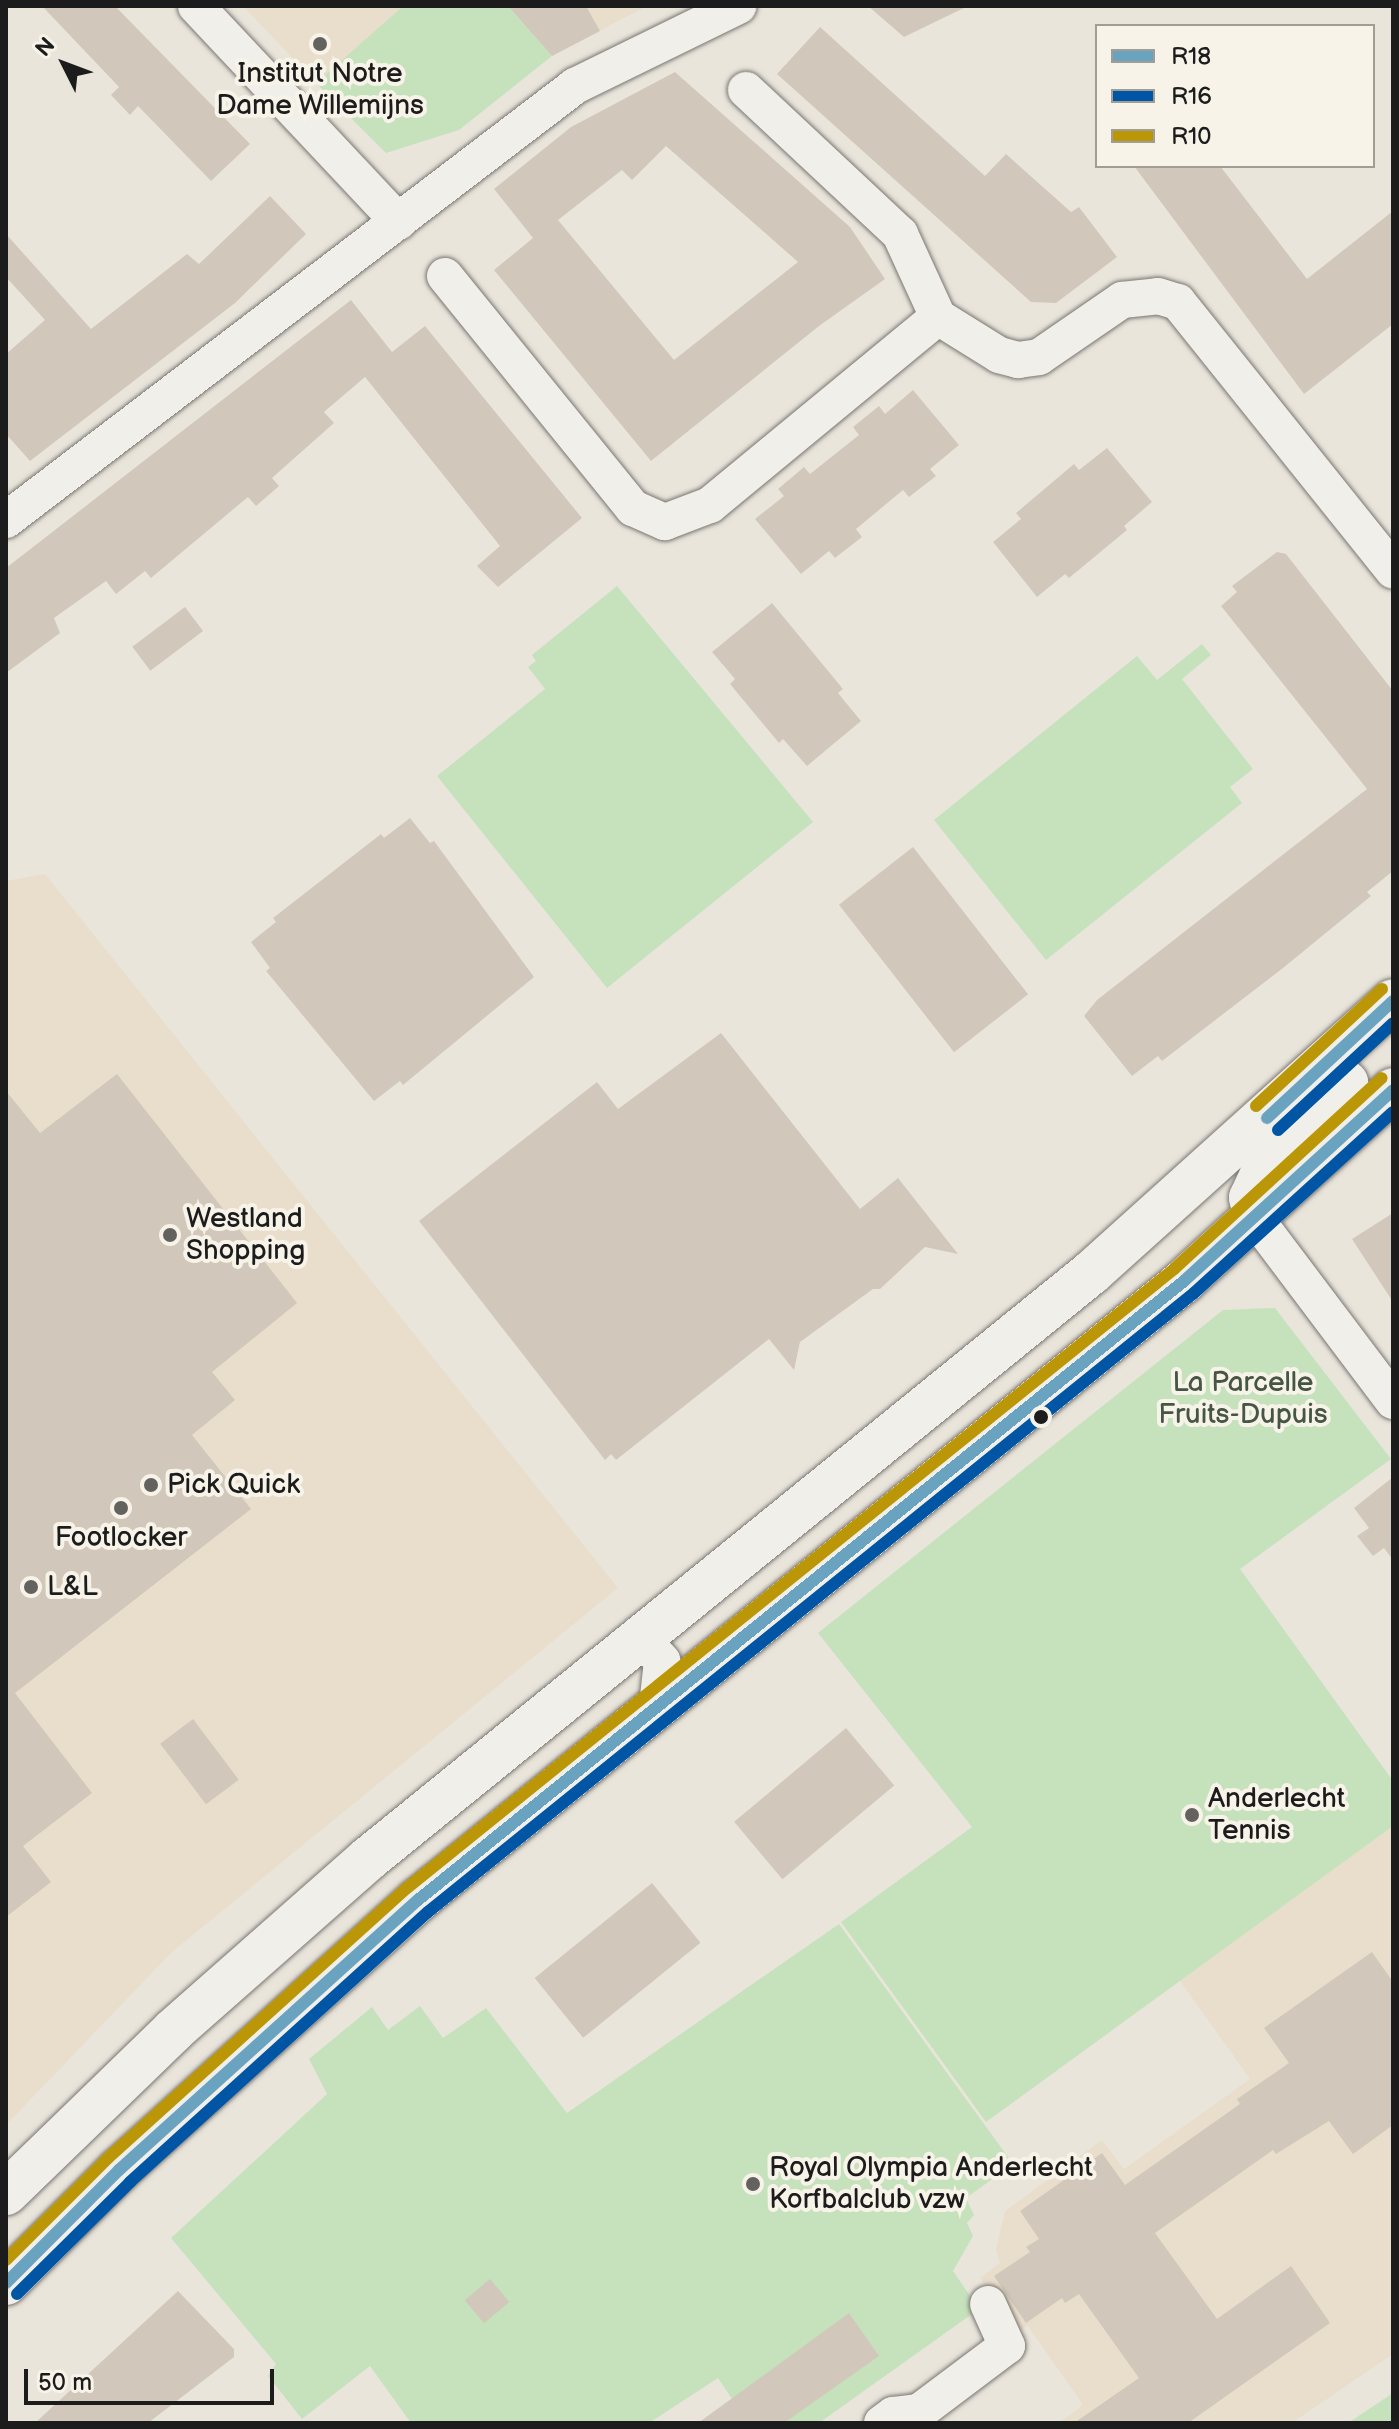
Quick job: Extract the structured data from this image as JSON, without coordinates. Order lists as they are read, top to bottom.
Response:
{
  "parks": ["La Parcelle Fruits-Dupuis"],
  "places": [
    "Institut Notre Dame Willemijns",
    "Westland Shopping",
    "Pick Quick",
    "Footlocker",
    "L&L",
    "Anderlecht Tennis",
    "Royal Olympia Anderlecht Korfbalclub vzw"
  ],
  "lines": ["transit line R10", "transit line R18", "transit line R16"],
  "legend": ["R18", "R16", "R10"],
  "scale_bar": "50 m",
  "north": "top left"
}
